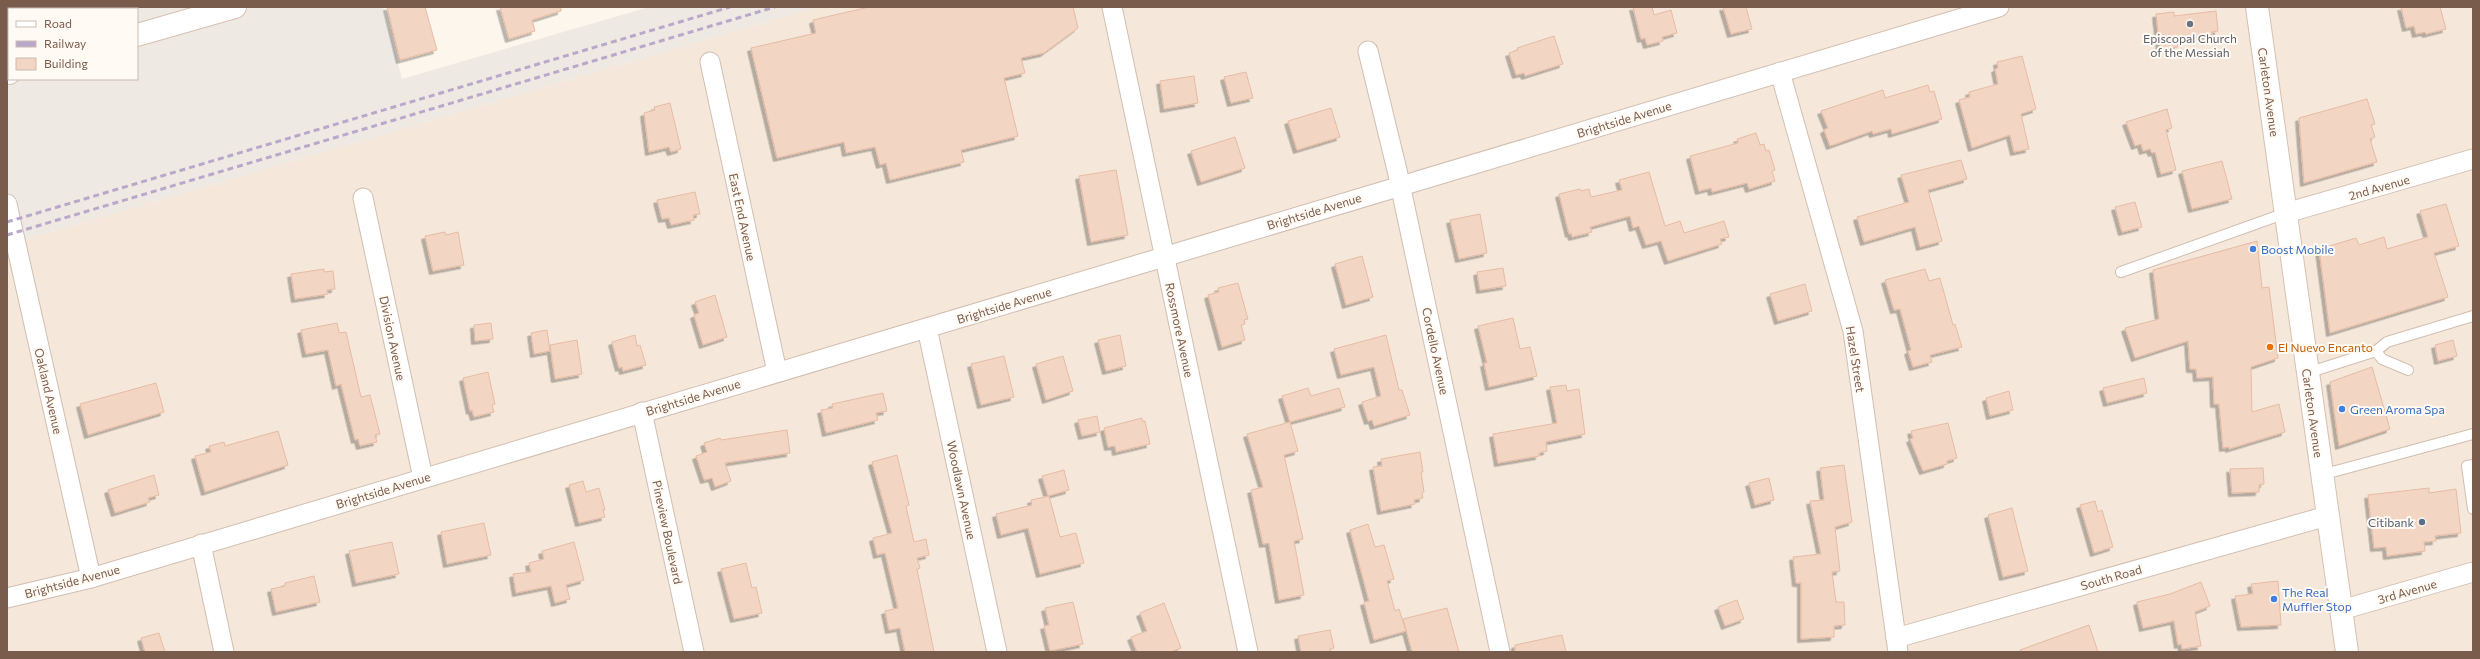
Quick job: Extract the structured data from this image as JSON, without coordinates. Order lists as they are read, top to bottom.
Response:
{
  "streets": {
    "main road": ["Carleton Avenue"],
    "street": [
      "Brightside Avenue",
      "2nd Avenue",
      "East End Avenue",
      "Rossmore Avenue",
      "Division Avenue",
      "Cordello Avenue",
      "Hazel Street",
      "Oakland Avenue",
      "Woodlawn Avenue",
      "Pineview Boulevard",
      "South Road",
      "3rd Avenue"
    ]
  },
  "crossings": [
    ["Carleton Avenue", "2nd Avenue"],
    ["Carleton Avenue", "South Road"],
    ["Carleton Avenue", "3rd Avenue"],
    ["Brightside Avenue", "East End Avenue"],
    ["Brightside Avenue", "Rossmore Avenue"],
    ["Brightside Avenue", "Division Avenue"],
    ["Brightside Avenue", "Cordello Avenue"],
    ["Brightside Avenue", "Hazel Street"],
    ["Brightside Avenue", "Oakland Avenue"],
    ["Brightside Avenue", "Woodlawn Avenue"],
    ["Brightside Avenue", "Pineview Boulevard"],
    ["Hazel Street", "South Road"]
  ],
  "places": [
    "Episcopal Church of the Messiah",
    "Boost Mobile",
    "El Nuevo Encanto",
    "Green Aroma Spa",
    "Citibank",
    "The Real Muffler Stop"
  ],
  "legend": ["Road", "Railway", "Building"]
}
